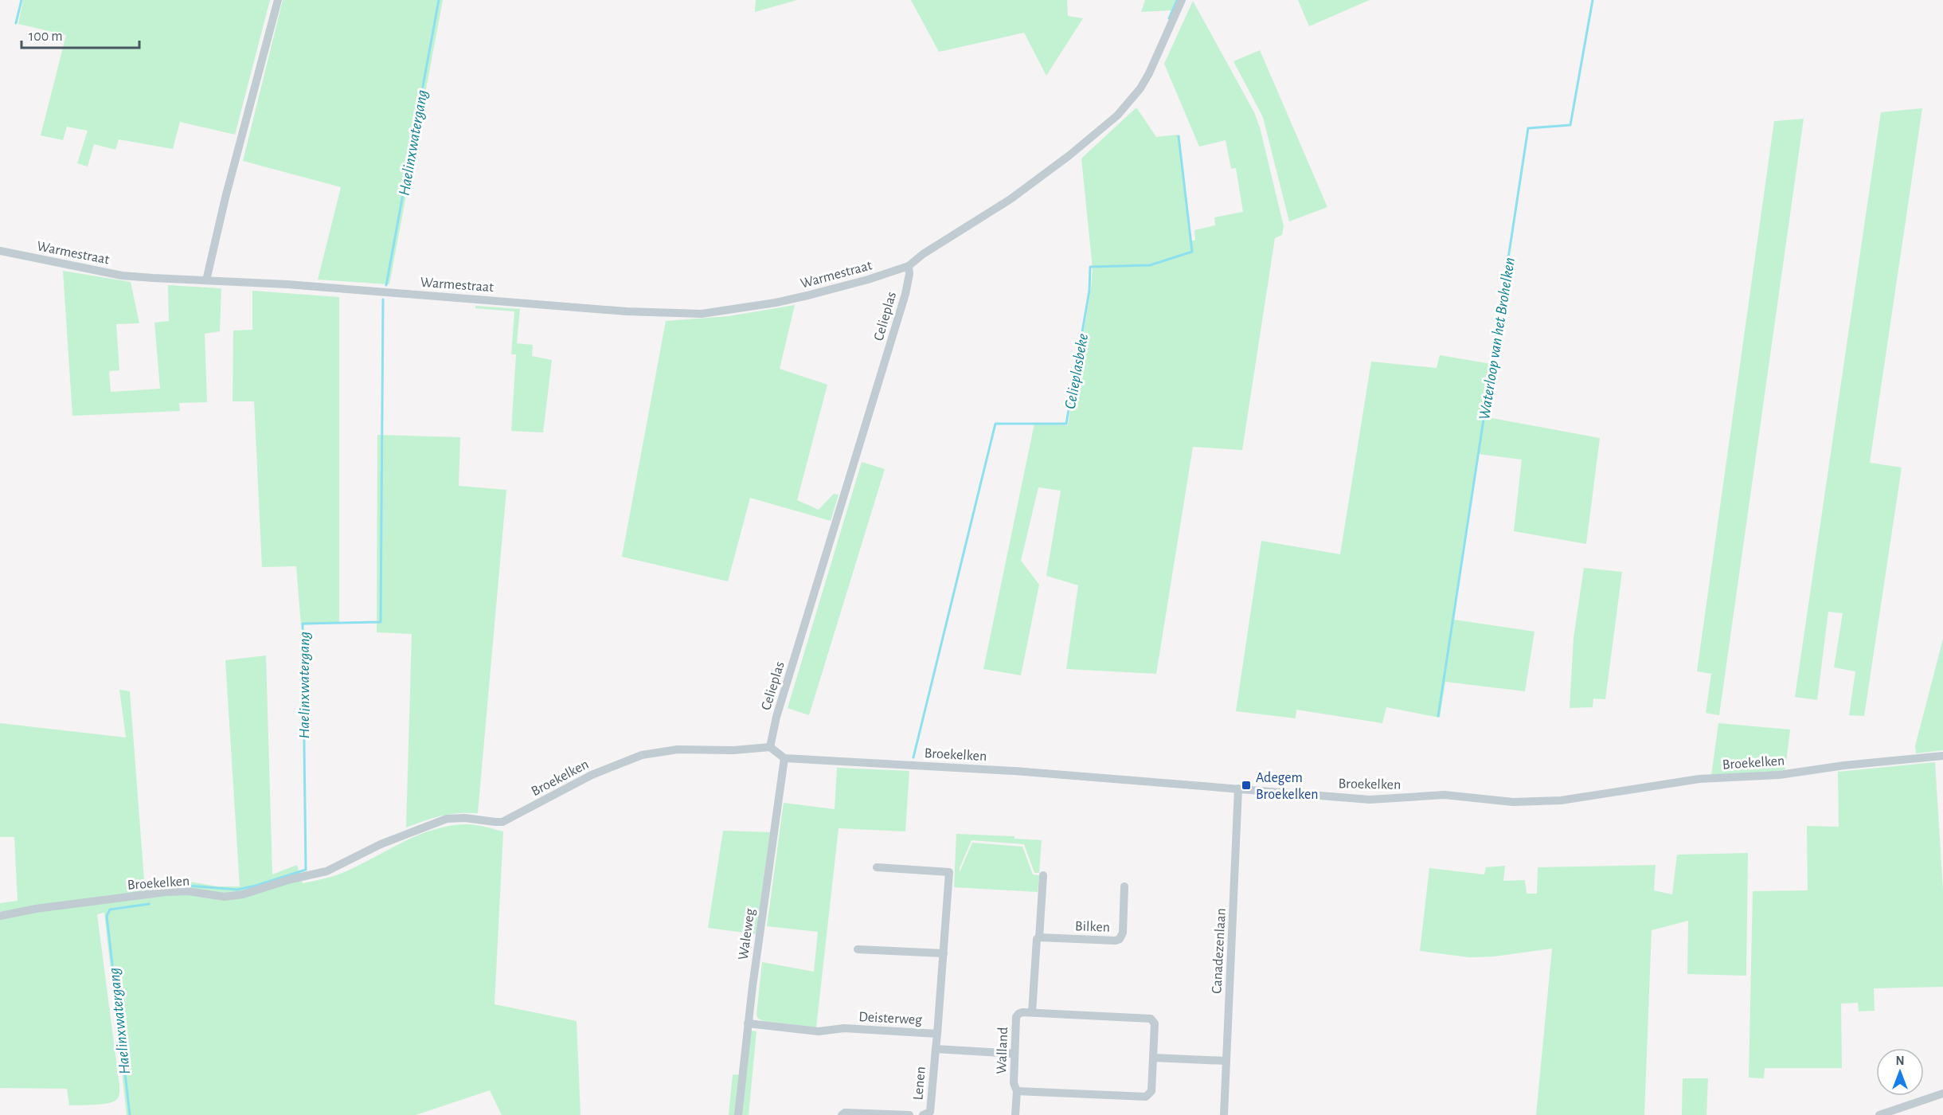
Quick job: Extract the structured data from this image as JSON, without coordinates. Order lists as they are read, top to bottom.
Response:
{
  "streets": {
    "street": [
      "Warmestraat",
      "Celieplas",
      "Broekelken",
      "Bilken",
      "Waleweg",
      "Canadezenlaan",
      "Deisterweg",
      "Walland",
      "Lenen"
    ]
  },
  "crossings": [
    ["Warmestraat", "Celieplas"],
    ["Celieplas", "Broekelken"],
    ["Broekelken", "Waleweg"],
    ["Broekelken", "Canadezenlaan"],
    ["Waleweg", "Deisterweg"],
    ["Deisterweg", "Lenen"]
  ],
  "water": ["Haelinxwatergang", "Waterloop van het Brohelken", "Celieplasbeke"],
  "places": {
    "transit": ["Adegem Broekelken"]
  },
  "scale_bar": "100 m",
  "north": "top"
}
